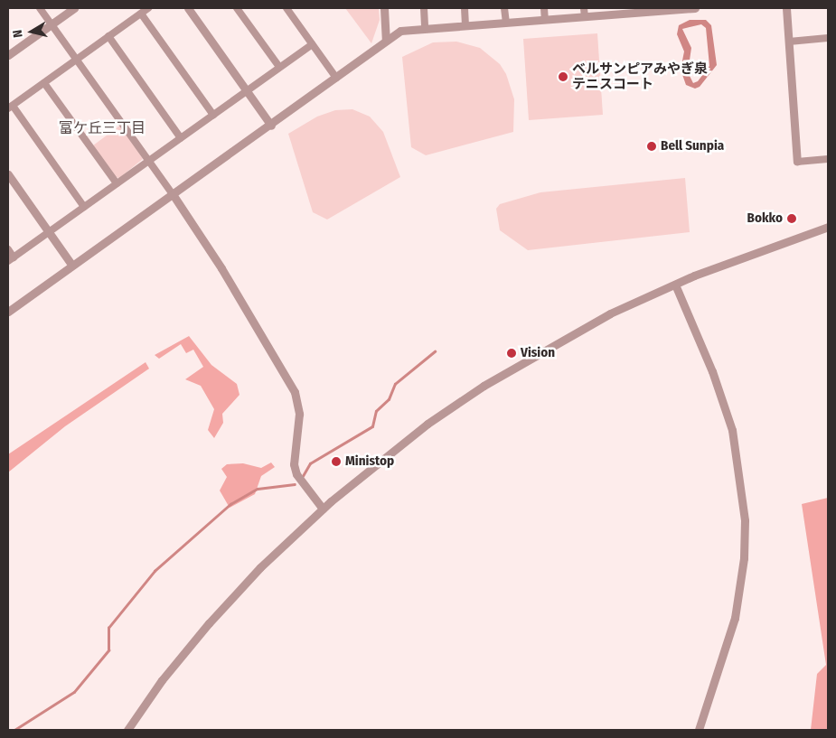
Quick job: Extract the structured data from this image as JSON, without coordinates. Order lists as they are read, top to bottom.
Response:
{
  "districts": ["富ケ丘三丁目"],
  "places": [
    "ベルサンピアみやぎ泉 テニスコート",
    "Bell Sunpia",
    "Bokko",
    "Vision",
    "Ministop"
  ],
  "north": "left"
}
